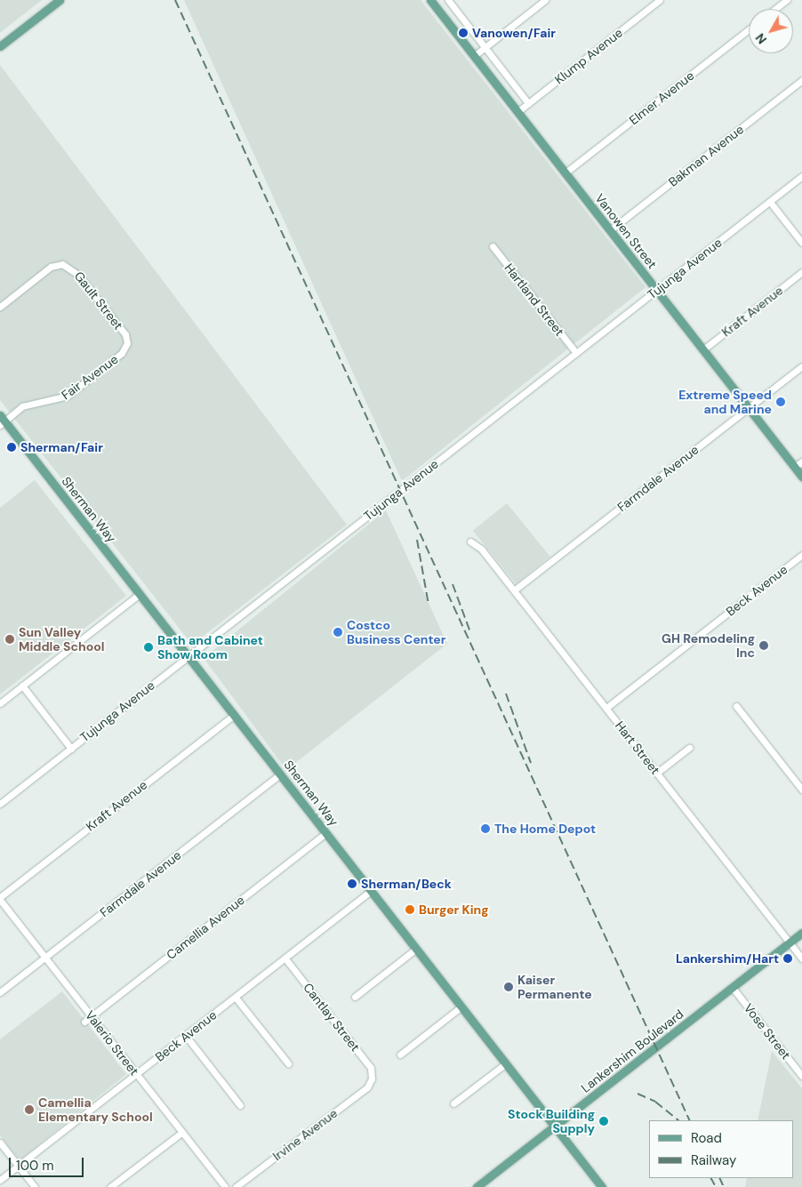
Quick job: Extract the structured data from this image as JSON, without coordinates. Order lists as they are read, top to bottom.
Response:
{
  "streets": {
    "main road": ["Vanowen Street", "Sherman Way", "Lankershim Boulevard"],
    "street": [
      "Klump Avenue",
      "Elmer Avenue",
      "Bakman Avenue",
      "Tujunga Avenue",
      "Hartland Street",
      "Gault Street",
      "Kraft Avenue",
      "Fair Avenue",
      "Farmdale Avenue",
      "Beck Avenue",
      "Hart Street",
      "Camellia Avenue",
      "Cantlay Street",
      "Vose Street",
      "Valerio Street",
      "Irvine Avenue"
    ]
  },
  "crossings": [
    ["Klump Avenue", "Vanowen Street"],
    ["Elmer Avenue", "Vanowen Street"],
    ["Bakman Avenue", "Vanowen Street"],
    ["Vanowen Street", "Tujunga Avenue"],
    ["Vanowen Street", "Kraft Avenue"],
    ["Vanowen Street", "Farmdale Avenue"],
    ["Tujunga Avenue", "Hartland Street"],
    ["Tujunga Avenue", "Sherman Way"],
    ["Gault Street", "Fair Avenue"],
    ["Kraft Avenue", "Sherman Way"],
    ["Kraft Avenue", "Valerio Street"],
    ["Fair Avenue", "Sherman Way"],
    ["Farmdale Avenue", "Sherman Way"],
    ["Farmdale Avenue", "Hart Street"],
    ["Farmdale Avenue", "Valerio Street"],
    ["Sherman Way", "Beck Avenue"],
    ["Sherman Way", "Camellia Avenue"],
    ["Sherman Way", "Lankershim Boulevard"],
    ["Beck Avenue", "Hart Street"],
    ["Beck Avenue", "Cantlay Street"],
    ["Beck Avenue", "Valerio Street"],
    ["Hart Street", "Lankershim Boulevard"],
    ["Camellia Avenue", "Valerio Street"],
    ["Cantlay Street", "Irvine Avenue"],
    ["Vose Street", "Lankershim Boulevard"]
  ],
  "places": [
    "Vanowen/Fair",
    "Extreme Speed and Marine",
    "Sherman/Fair",
    "Costco Business Center",
    "Sun Valley Middle School",
    "GH Remodeling Inc",
    "Bath and Cabinet Show Room",
    "The Home Depot",
    "Sherman/Beck",
    "Burger King",
    "Lankershim/Hart",
    "Kaiser Permanente",
    "Camellia Elementary School",
    "Stock Building Supply"
  ],
  "legend": ["Road", "Railway"],
  "scale_bar": "100 m",
  "north": "bottom left"
}
